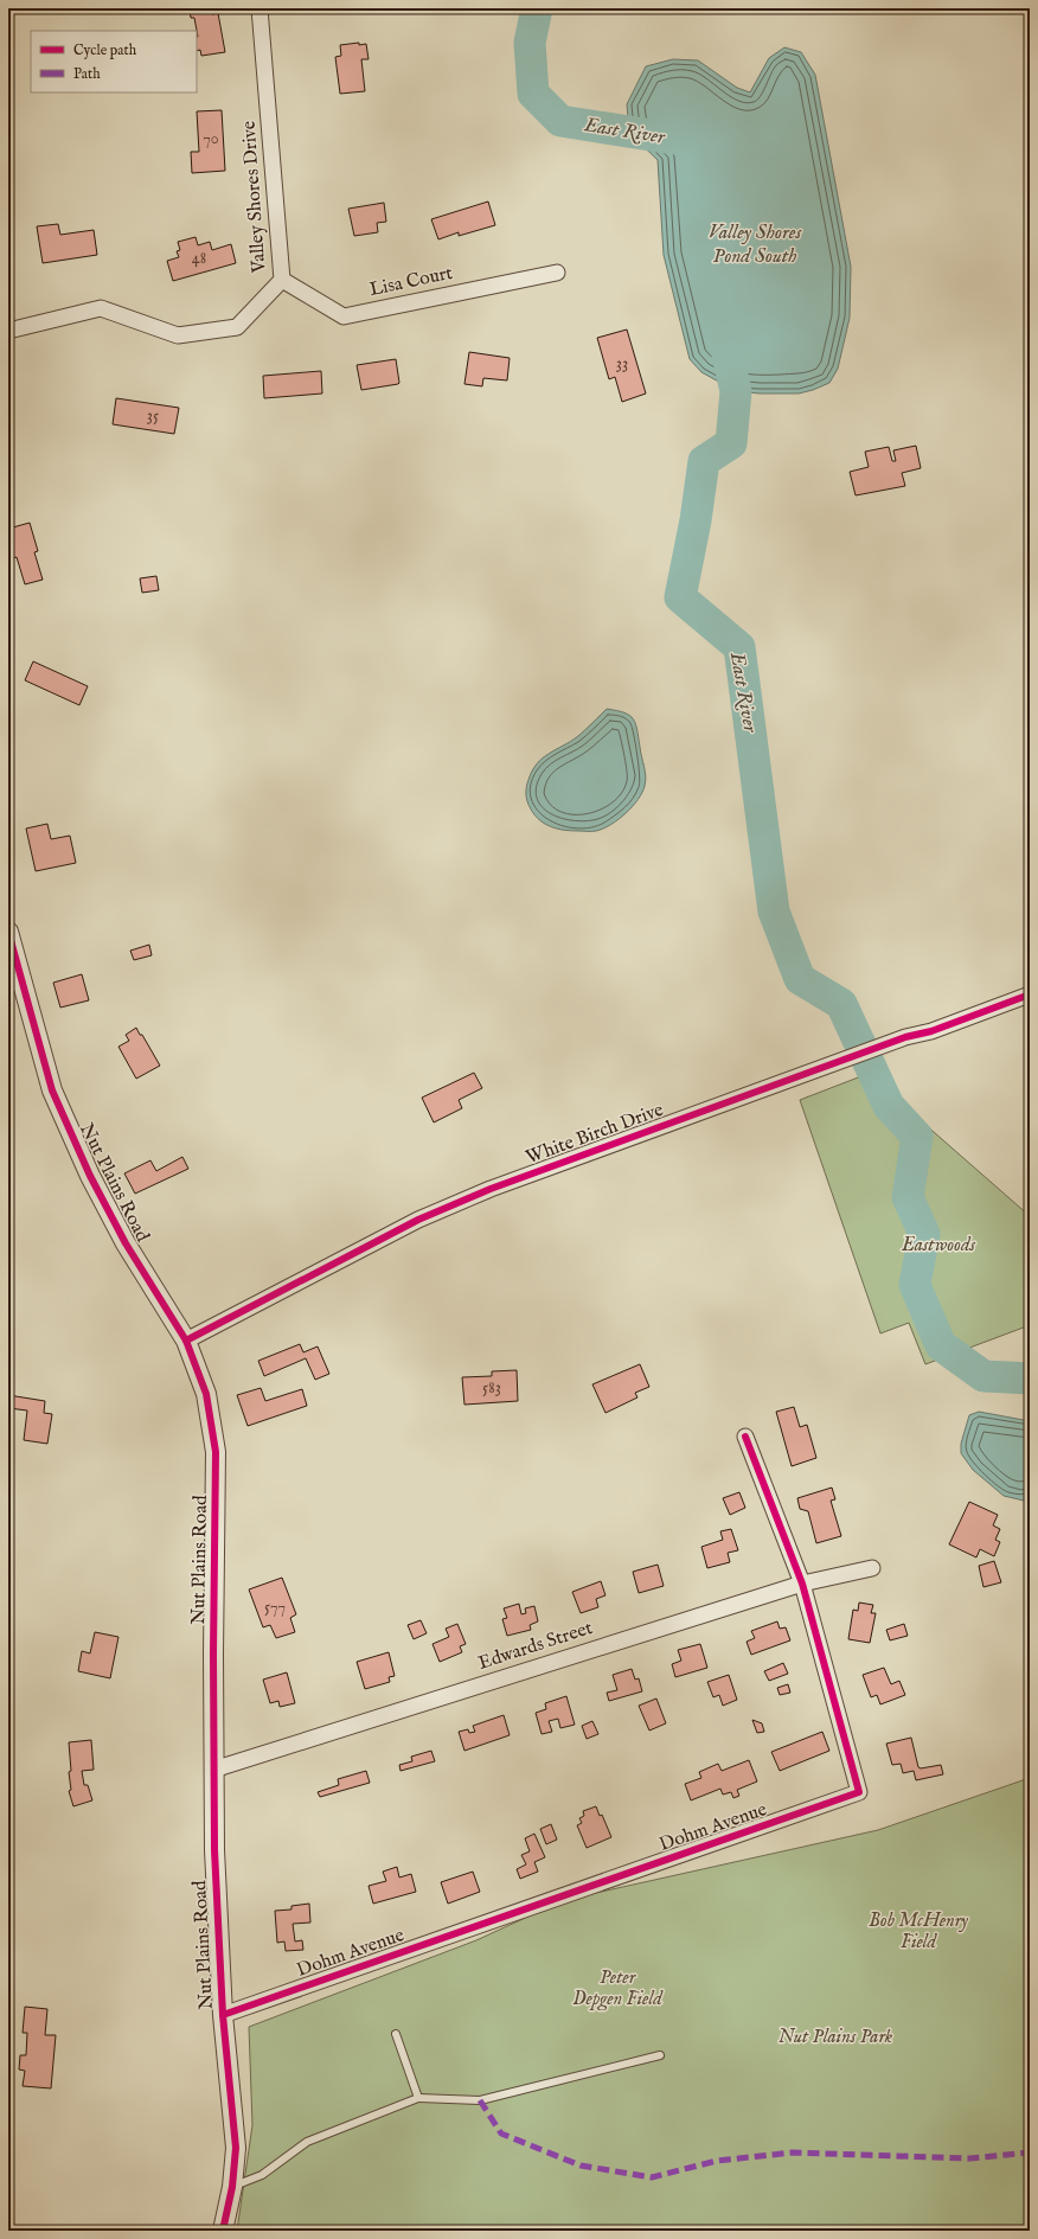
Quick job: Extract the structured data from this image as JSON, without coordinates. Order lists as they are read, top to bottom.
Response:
{
  "streets": {
    "street": [
      "Valley Shores Drive",
      "Lisa Court",
      "White Birch Drive",
      "Nut Plains Road",
      "Edwards Street",
      "Dohm Avenue"
    ]
  },
  "crossings": [
    ["Valley Shores Drive", "Lisa Court"],
    ["White Birch Drive", "Nut Plains Road"],
    ["Nut Plains Road", "Edwards Street"],
    ["Nut Plains Road", "Dohm Avenue"],
    ["Edwards Street", "Dohm Avenue"]
  ],
  "water": ["East River", "Valley Shores Pond South"],
  "parks": [
    "Eastwoods",
    "Bob McHenry Field",
    "Peter Depgen Field",
    "Nut Plains Park"
  ],
  "house_numbers": [
    "70",
    "48",
    "33",
    "35",
    "583",
    "577"
  ],
  "legend": ["Cycle path", "Path"]
}
